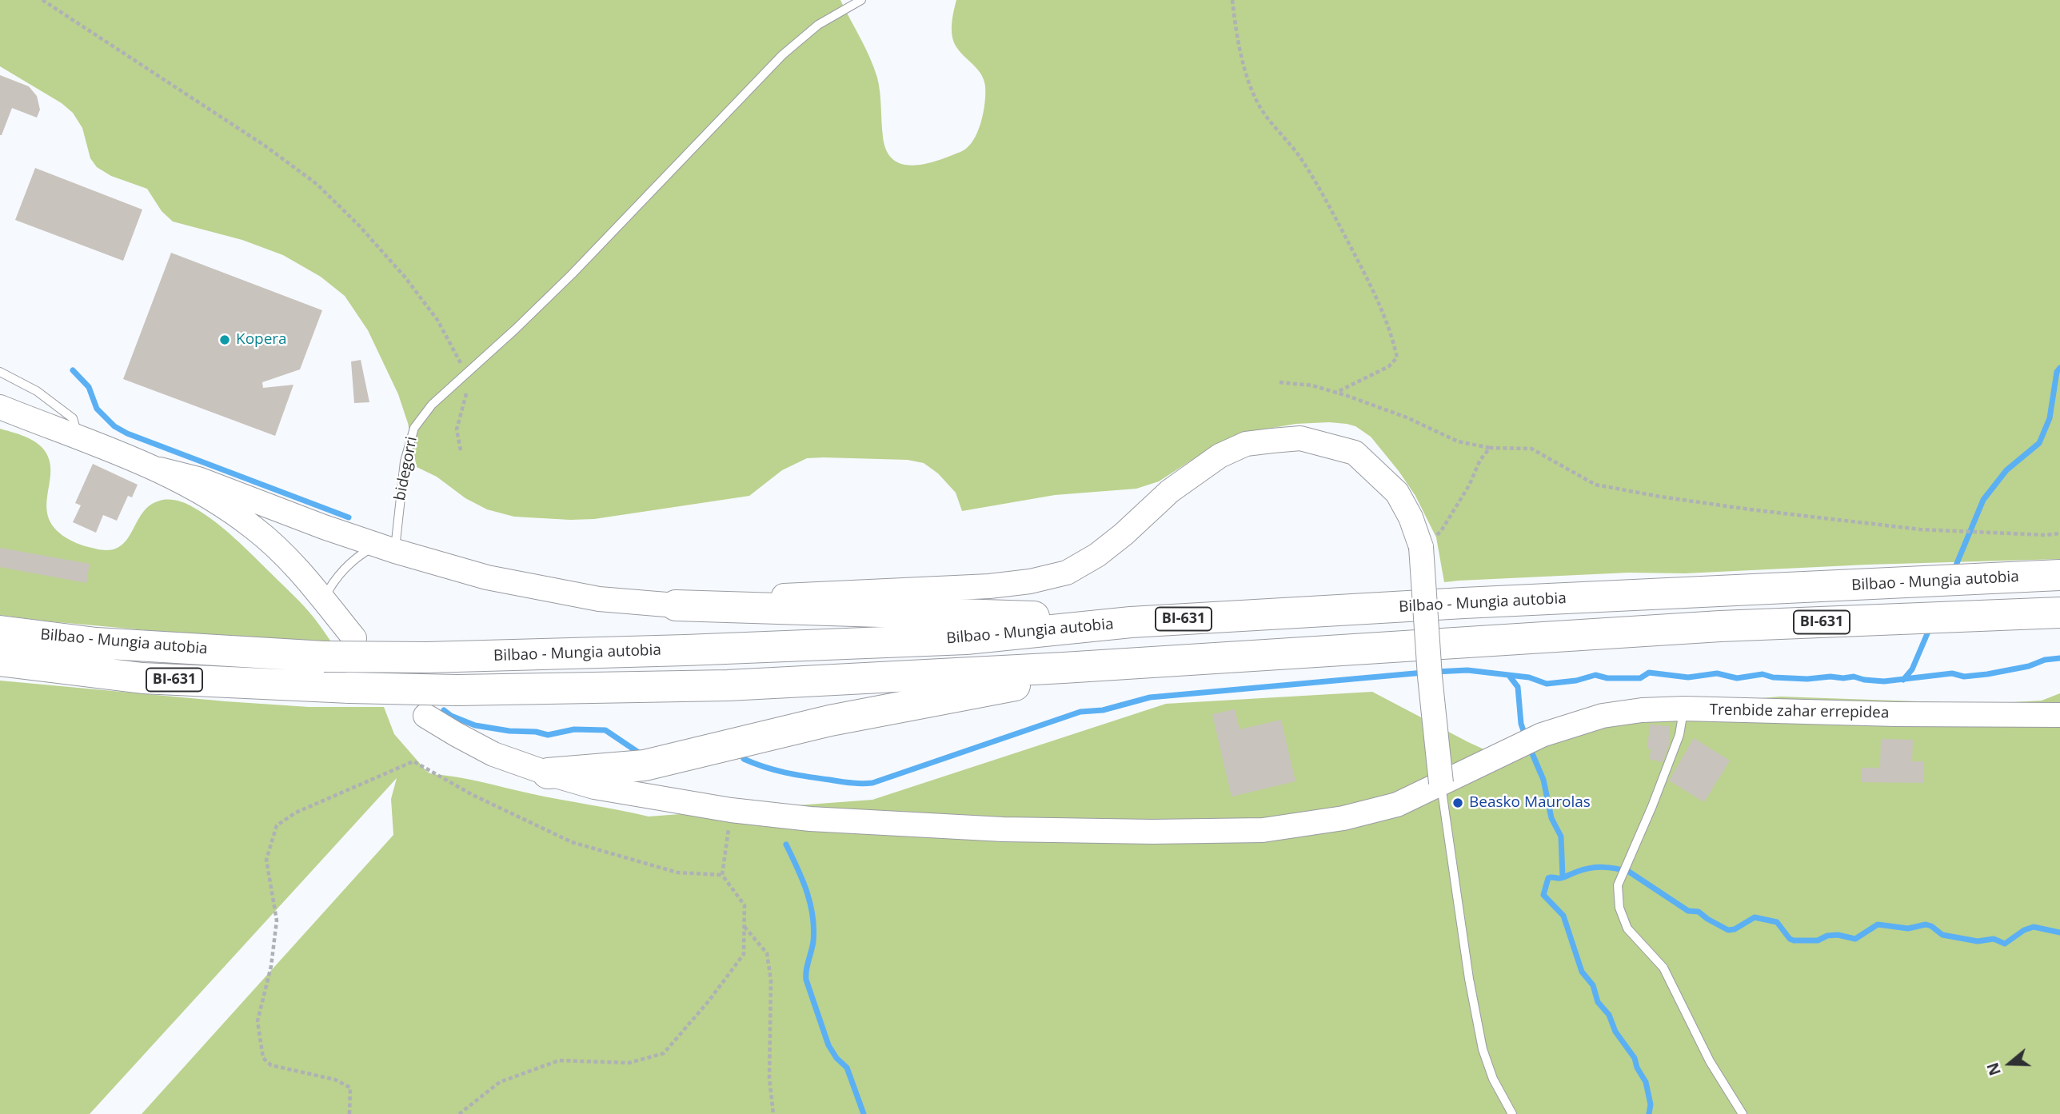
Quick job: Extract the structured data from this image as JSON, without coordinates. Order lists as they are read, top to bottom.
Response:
{
  "streets": {
    "highway": ["Bilbao - Mungia autobia", "BI-631"],
    "street": ["Trenbide zahar errepidea"],
    "lane": ["bidegorri"]
  },
  "places": ["Kopera", "Beasko Maurolas"],
  "north": "left"
}
